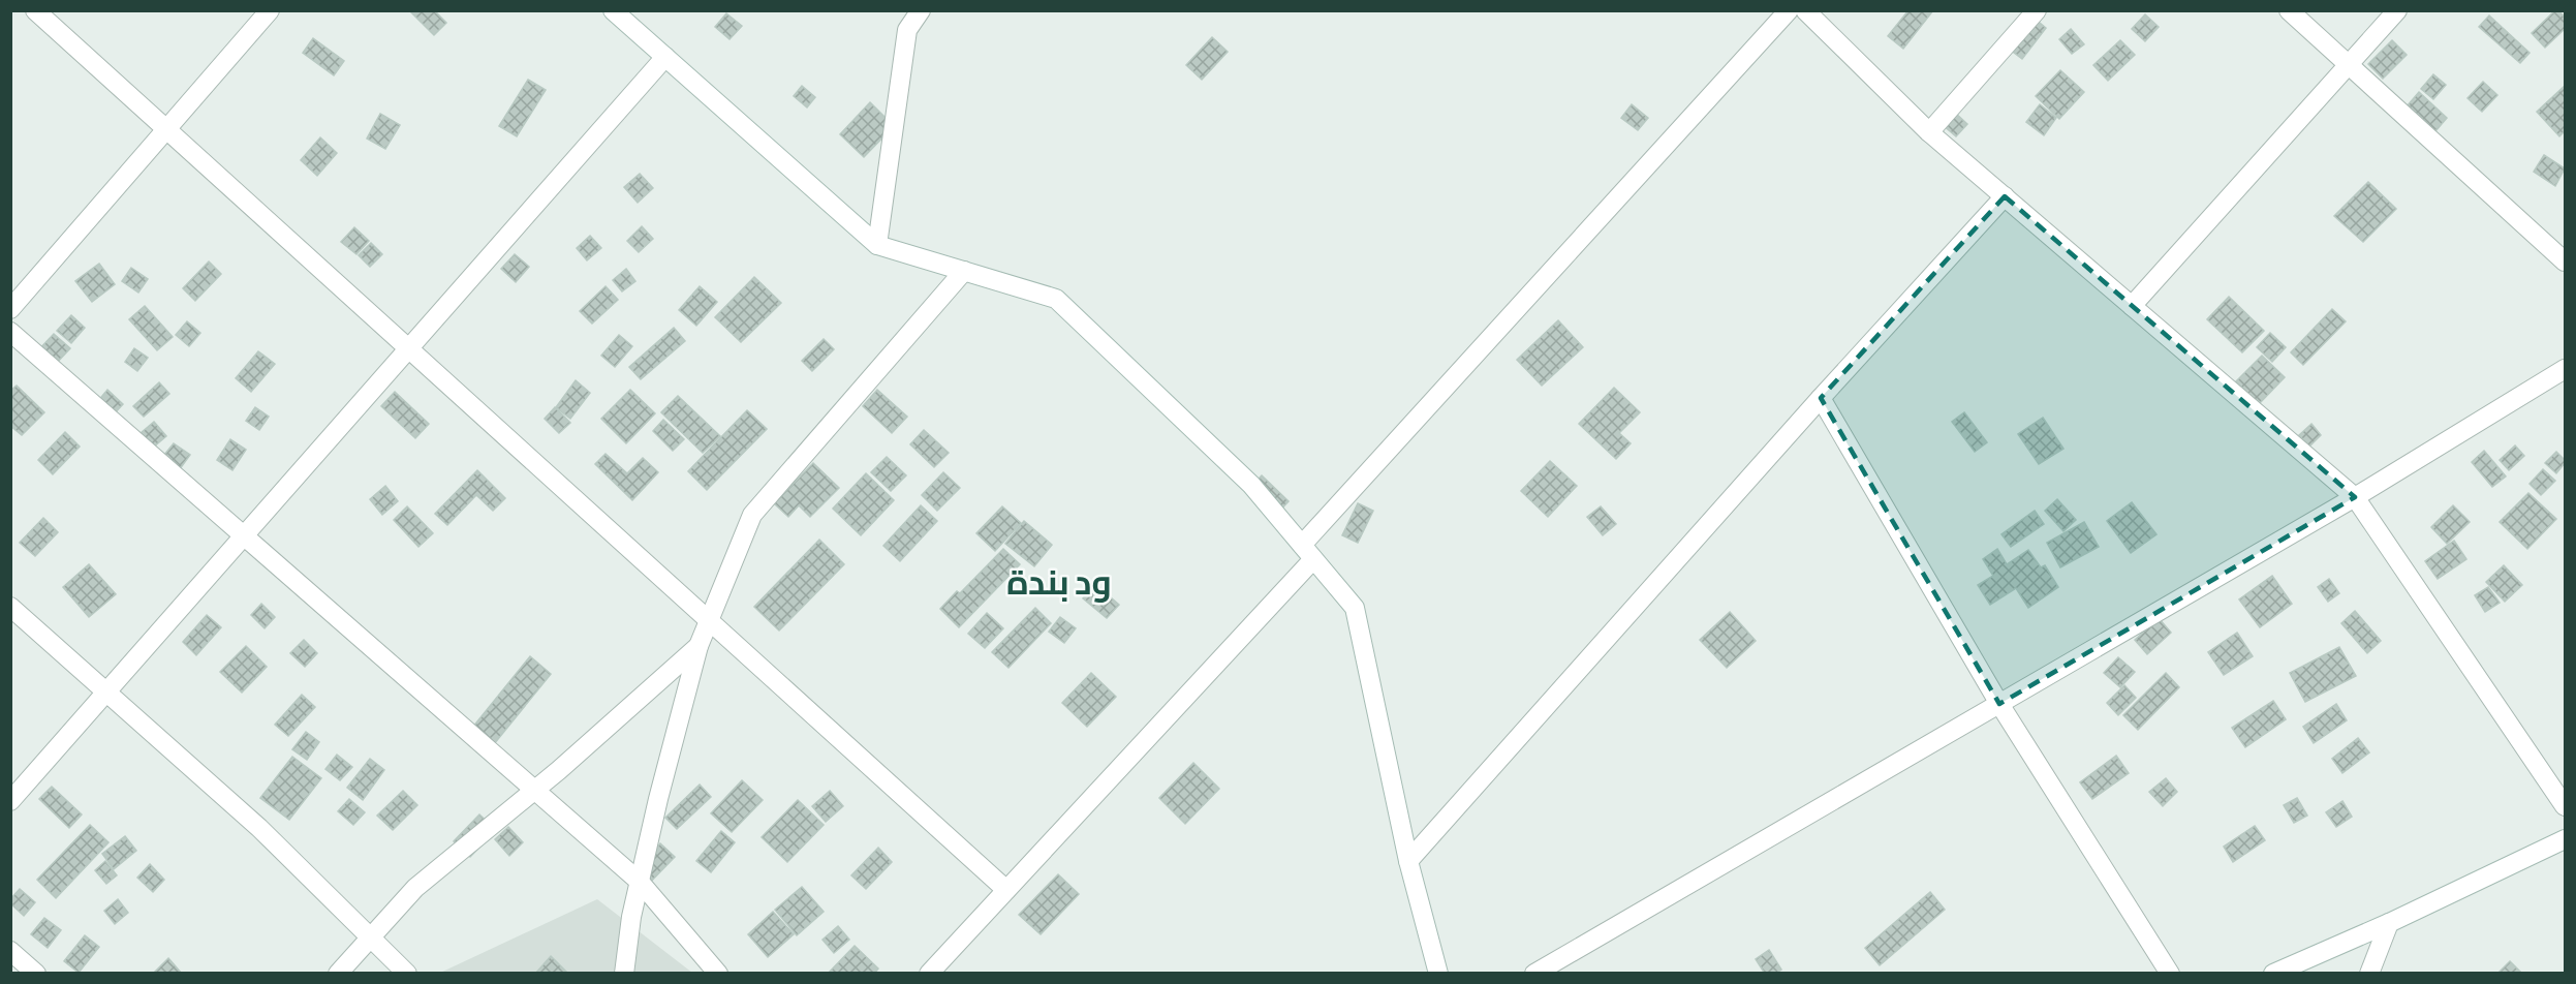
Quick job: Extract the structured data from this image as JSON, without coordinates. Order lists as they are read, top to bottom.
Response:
{
  "districts": ["ود بندة"]
}
